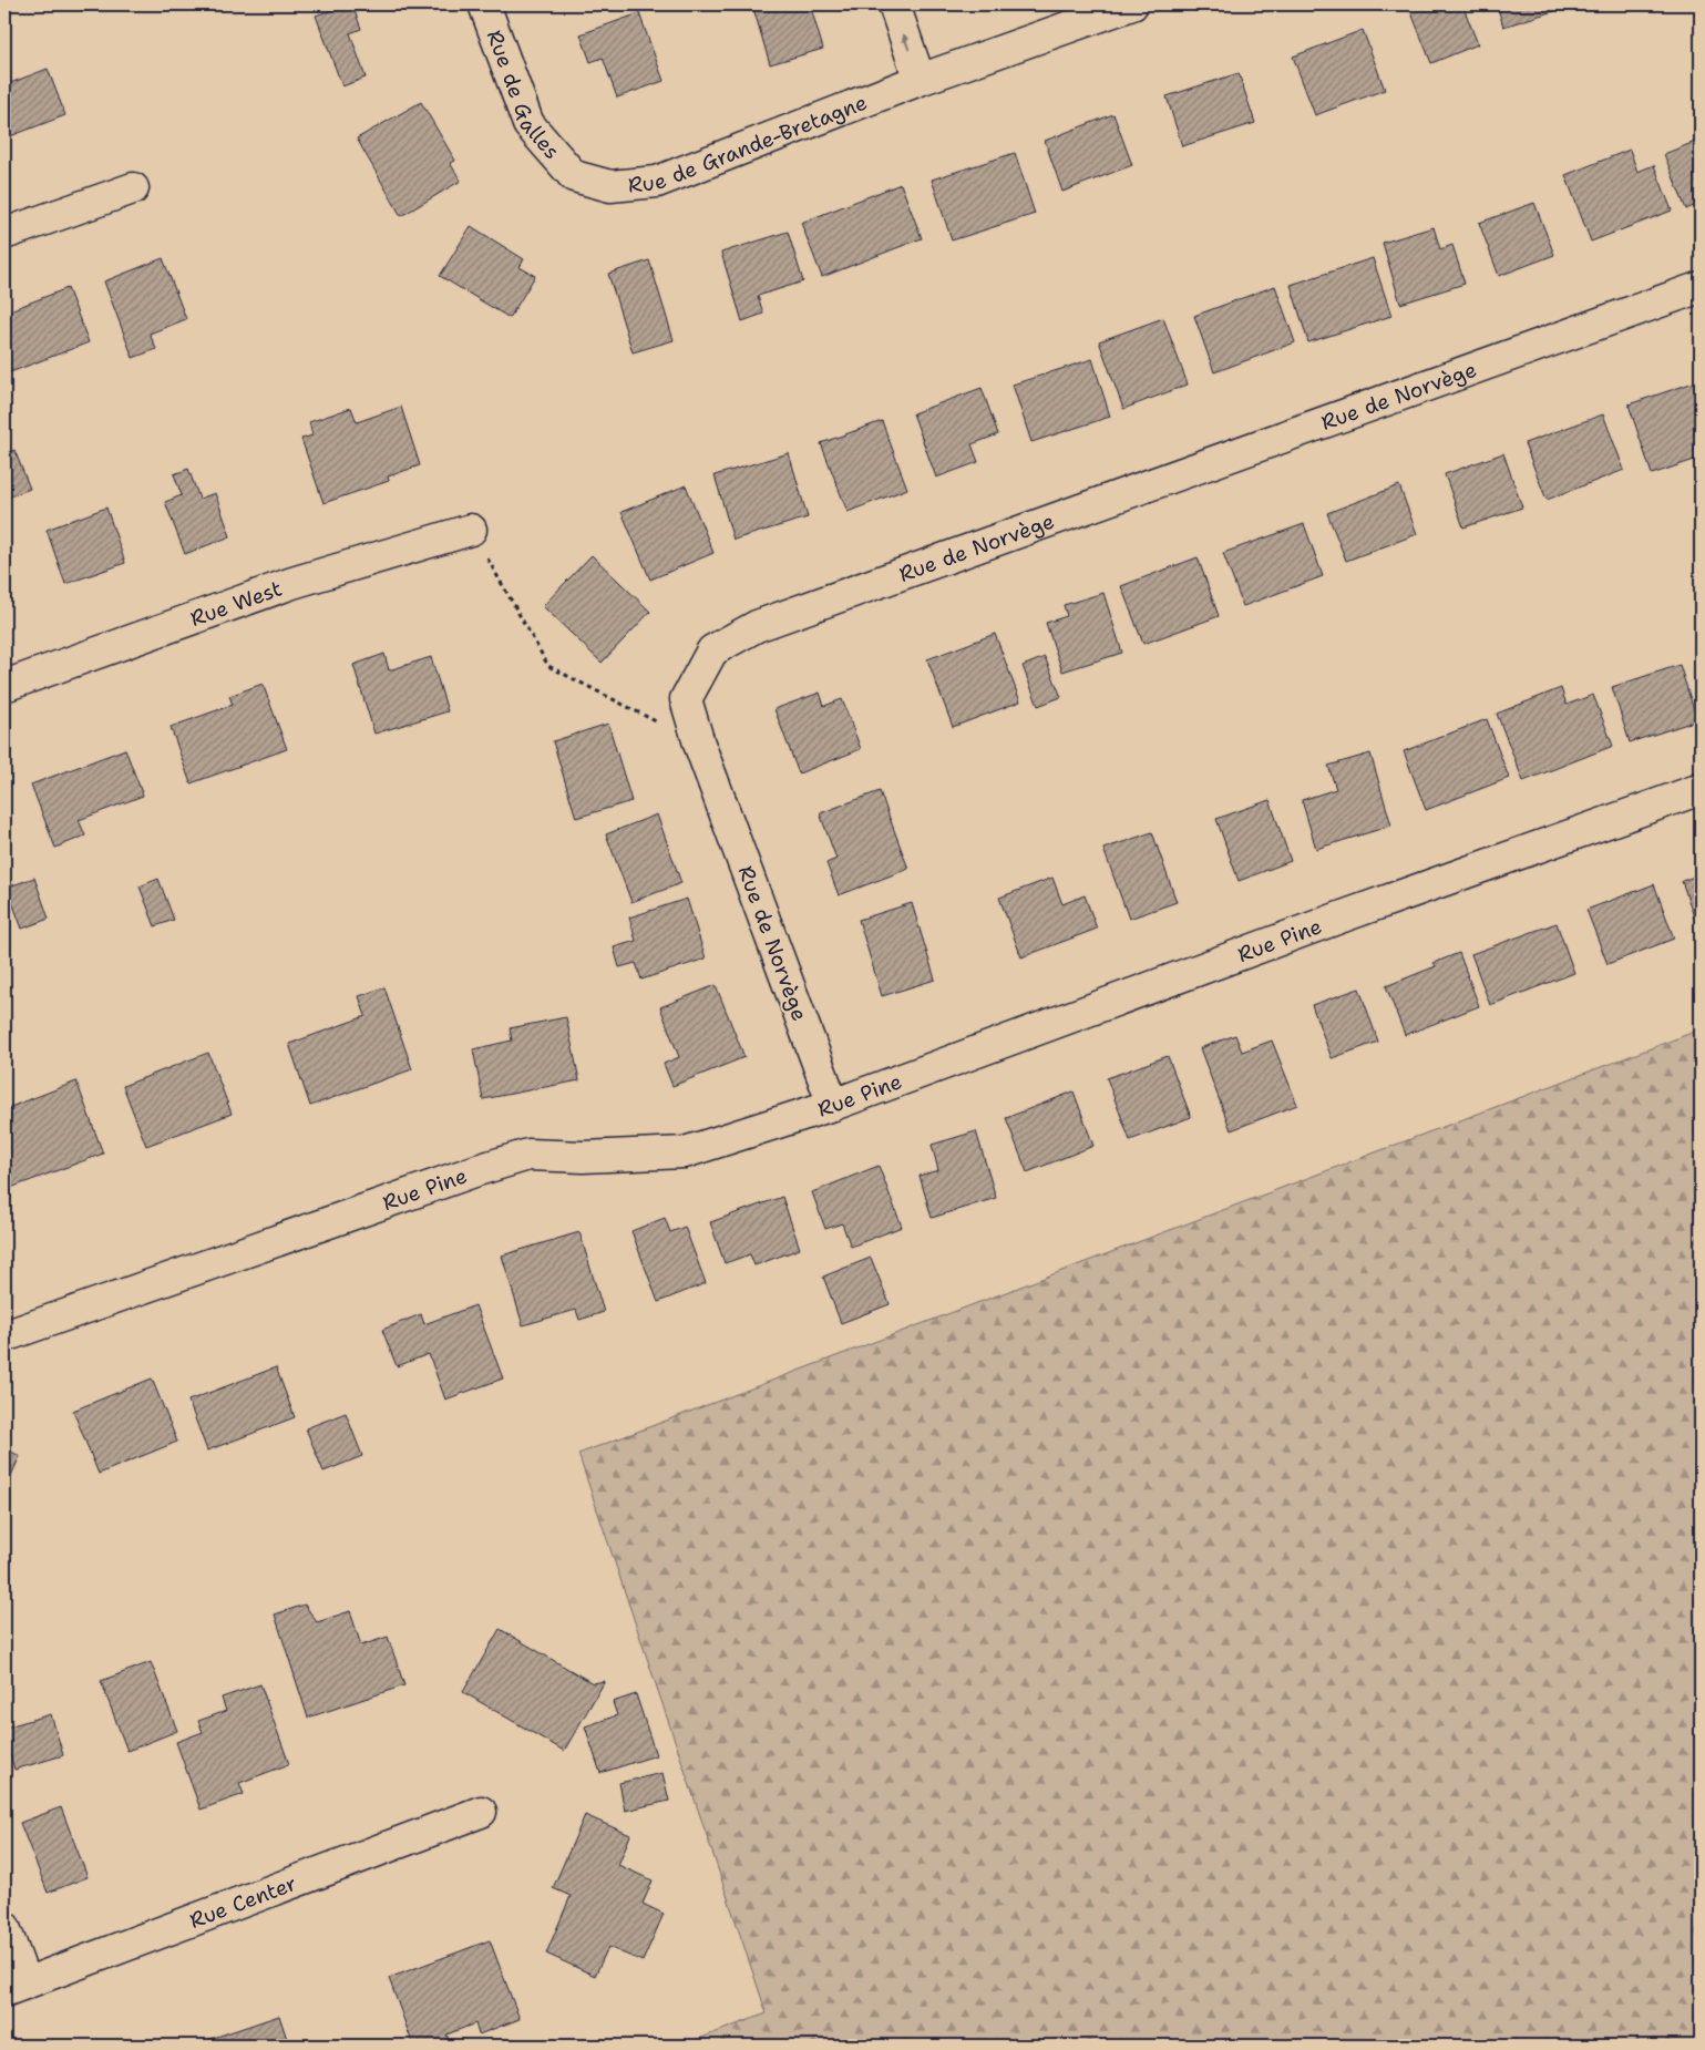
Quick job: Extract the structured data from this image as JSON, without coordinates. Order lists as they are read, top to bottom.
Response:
{
  "streets": {
    "street": [
      "Rue de Galles",
      "Rue de Grande-Bretagne",
      "Rue de Norvège",
      "Rue West",
      "Rue Pine",
      "Rue Center"
    ]
  },
  "crossings": [
    ["Rue de Galles", "Rue de Grande-Bretagne"],
    ["Rue de Norvège", "Rue Pine"]
  ]
}
